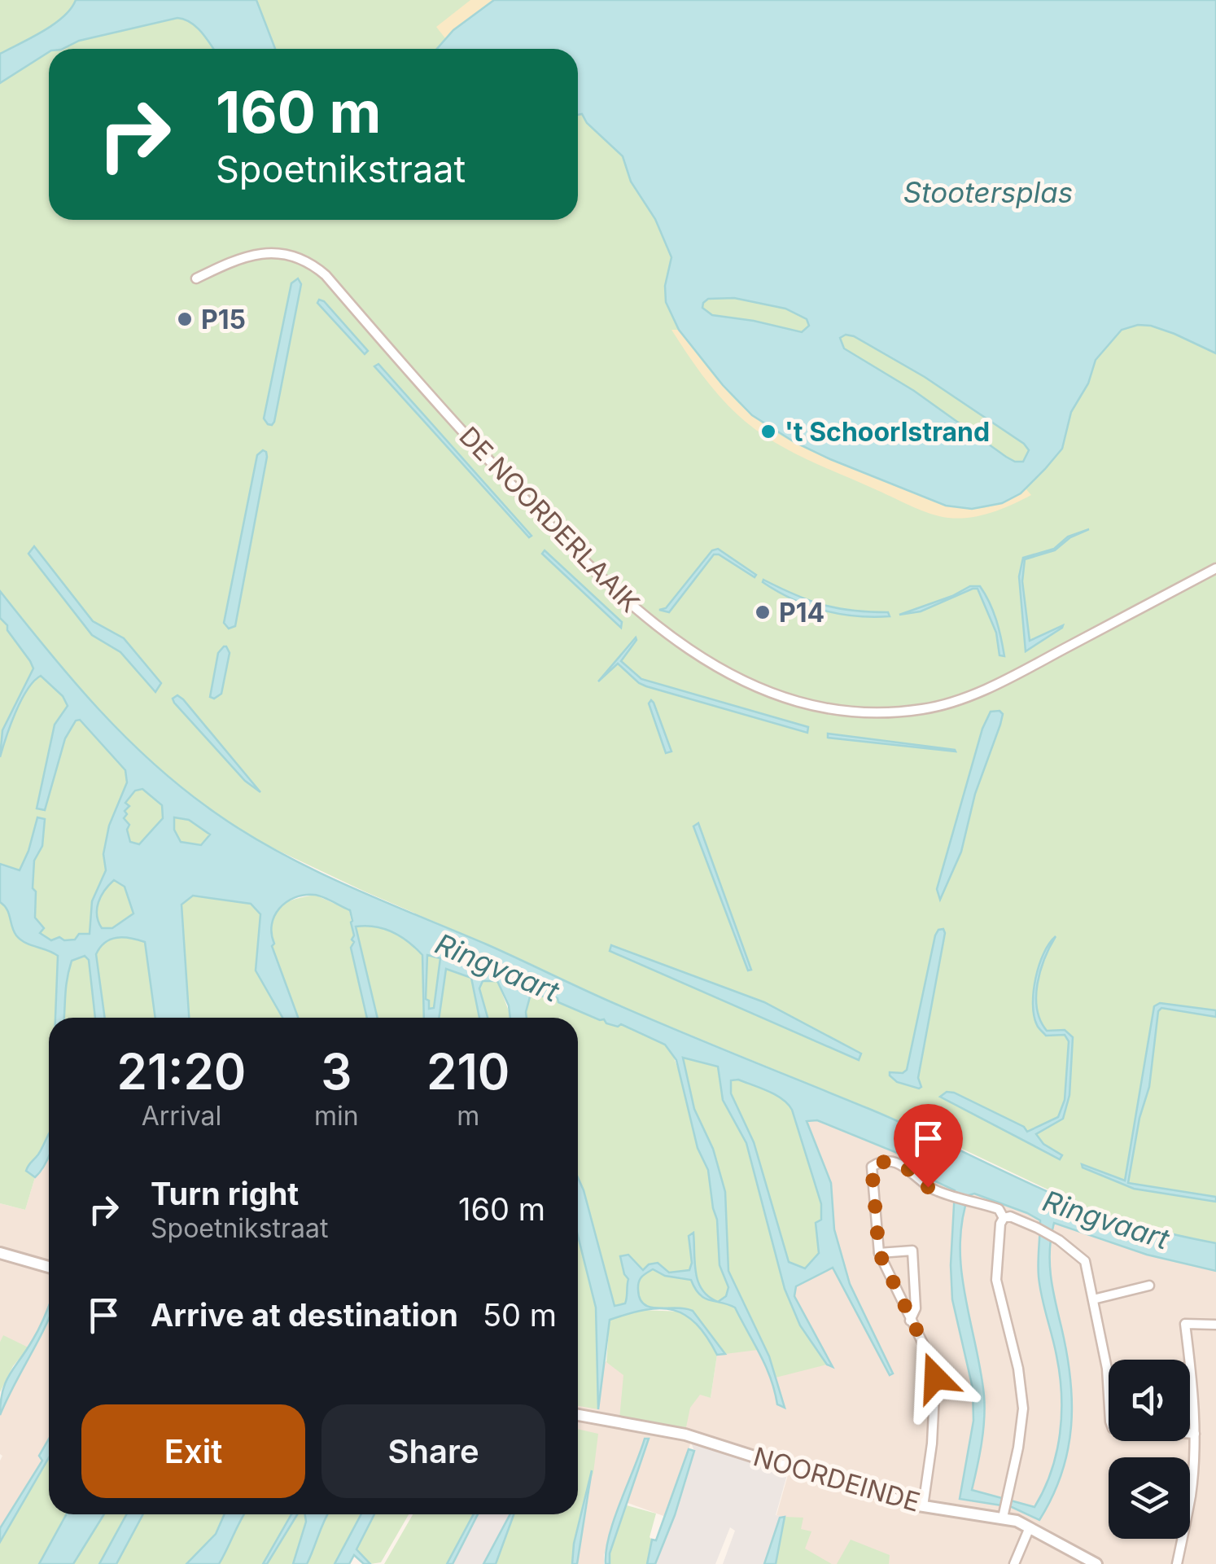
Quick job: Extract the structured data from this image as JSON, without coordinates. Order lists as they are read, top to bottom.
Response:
{
  "streets": {
    "street": ["DE NOORDERLAAIK", "NOORDEINDE"]
  },
  "water": ["Stootersplas", "Ringvaart"],
  "places": ["P15", "'t Schoorlstrand", "P14"],
  "page": {
    "turn": ["160 m", "Spoetnikstraat"],
    "eta": [
      "21:20",
      "Arrival",
      "3",
      "min",
      "210",
      "m"
    ],
    "list": [
      {
        "name": "Turn right",
        "note": "Spoetnikstraat",
        "value": "160 m"
      },
      {
        "name": "Arrive at destination",
        "value": "50 m"
      }
    ],
    "buttons": ["Exit", "Share"]
  }
}
